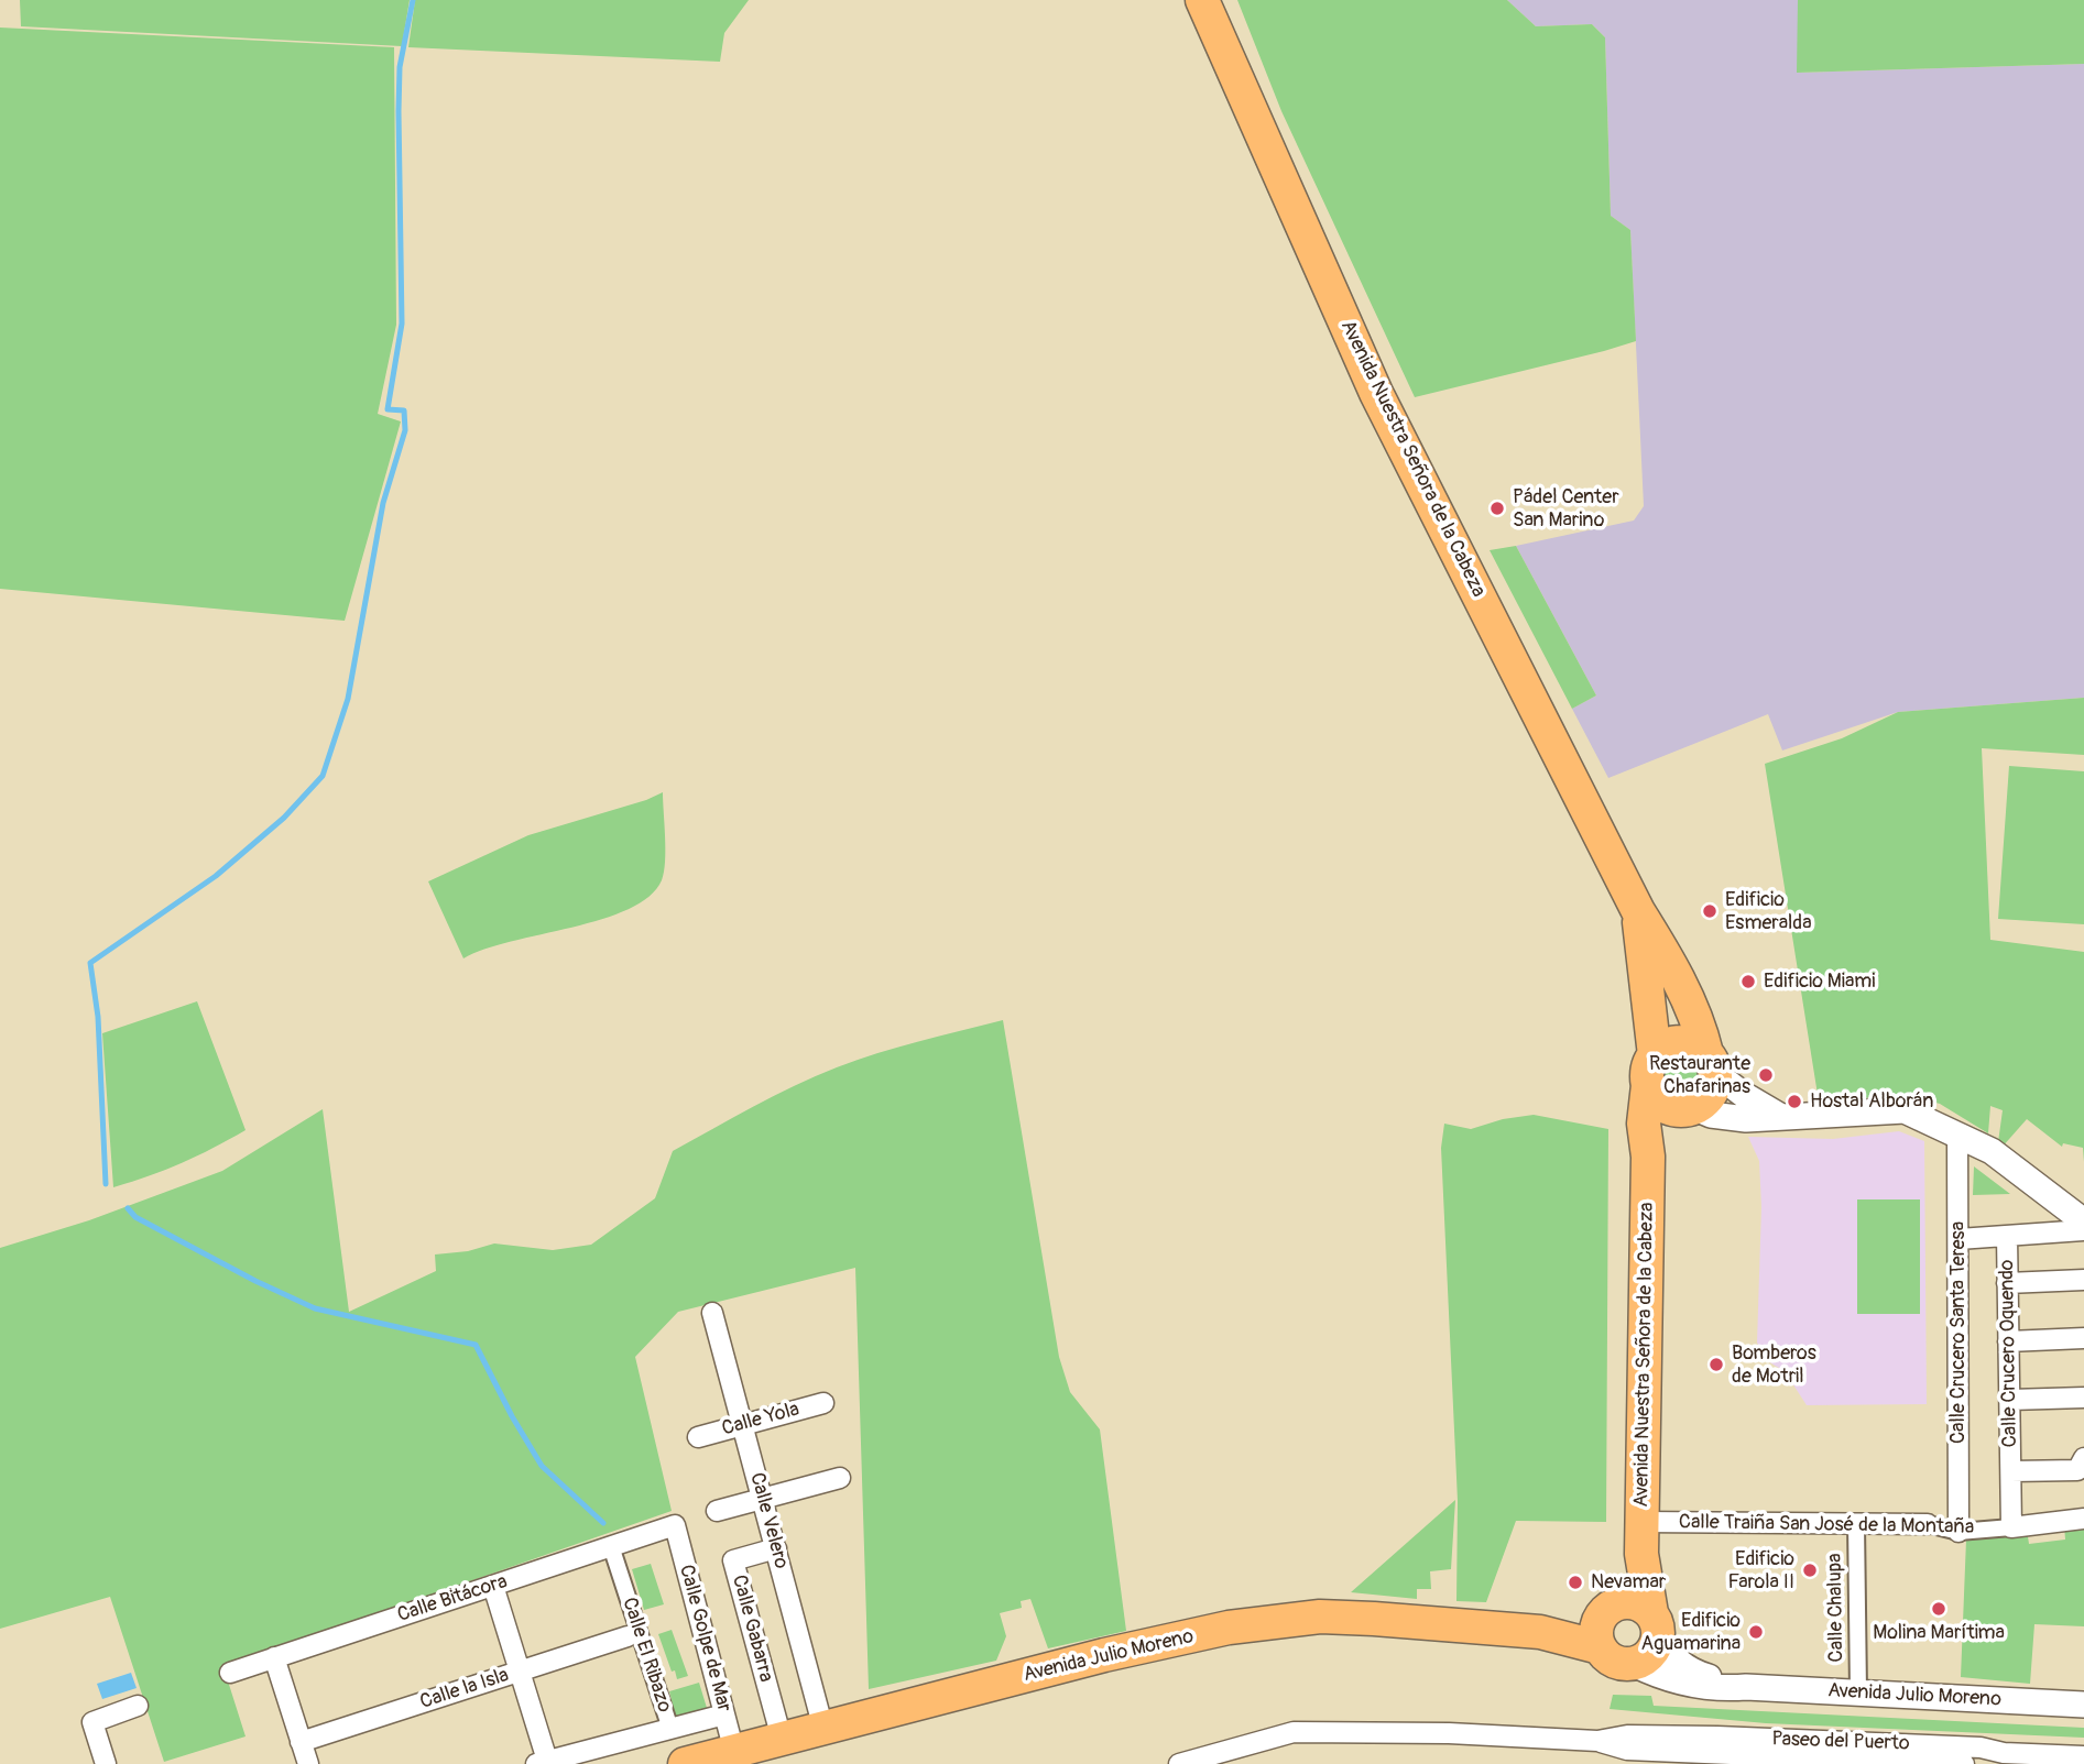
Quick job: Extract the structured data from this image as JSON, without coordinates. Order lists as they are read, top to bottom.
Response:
{
  "streets": {
    "highway": ["Avenida Nuestra Señora de la Cabeza", "Avenida Julio Moreno"],
    "street": [
      "Calle Crucero Santa Teresa",
      "Calle Crucero Oquendo",
      "Calle Yola",
      "Calle Velero",
      "Calle Traiña San José de la Montaña",
      "Calle Bitácora",
      "Calle Chalupa",
      "Calle Gabarra",
      "Calle Golpe de Mar",
      "Calle El Ribazo",
      "Calle la Isla",
      "Paseo del Puerto"
    ]
  },
  "crossings": [
    ["Avenida Nuestra Señora de la Cabeza", "Calle Traiña San José de la Montaña"],
    ["Avenida Nuestra Señora de la Cabeza", "Avenida Julio Moreno"],
    ["Calle Crucero Santa Teresa", "Calle Traiña San José de la Montaña"],
    ["Calle Crucero Oquendo", "Calle Traiña San José de la Montaña"],
    ["Calle Yola", "Calle Velero"],
    ["Calle Velero", "Calle Gabarra"],
    ["Calle Velero", "Avenida Julio Moreno"],
    ["Calle Traiña San José de la Montaña", "Calle Chalupa"],
    ["Calle Bitácora", "Calle Golpe de Mar"],
    ["Calle Bitácora", "Calle El Ribazo"],
    ["Calle Chalupa", "Avenida Julio Moreno"],
    ["Calle Gabarra", "Avenida Julio Moreno"],
    ["Calle Golpe de Mar", "Avenida Julio Moreno"],
    ["Calle El Ribazo", "Avenida Julio Moreno"]
  ],
  "places": [
    "Pádel Center San Marino",
    "Edificio Esmeralda",
    "Edificio Miami",
    "Restaurante Chafarinas",
    "Hostal Alborán",
    "Bomberos de Motril",
    "Edificio Farola II",
    "Nevamar",
    "Molina Marítima",
    "Edificio Aguamarina"
  ]
}
